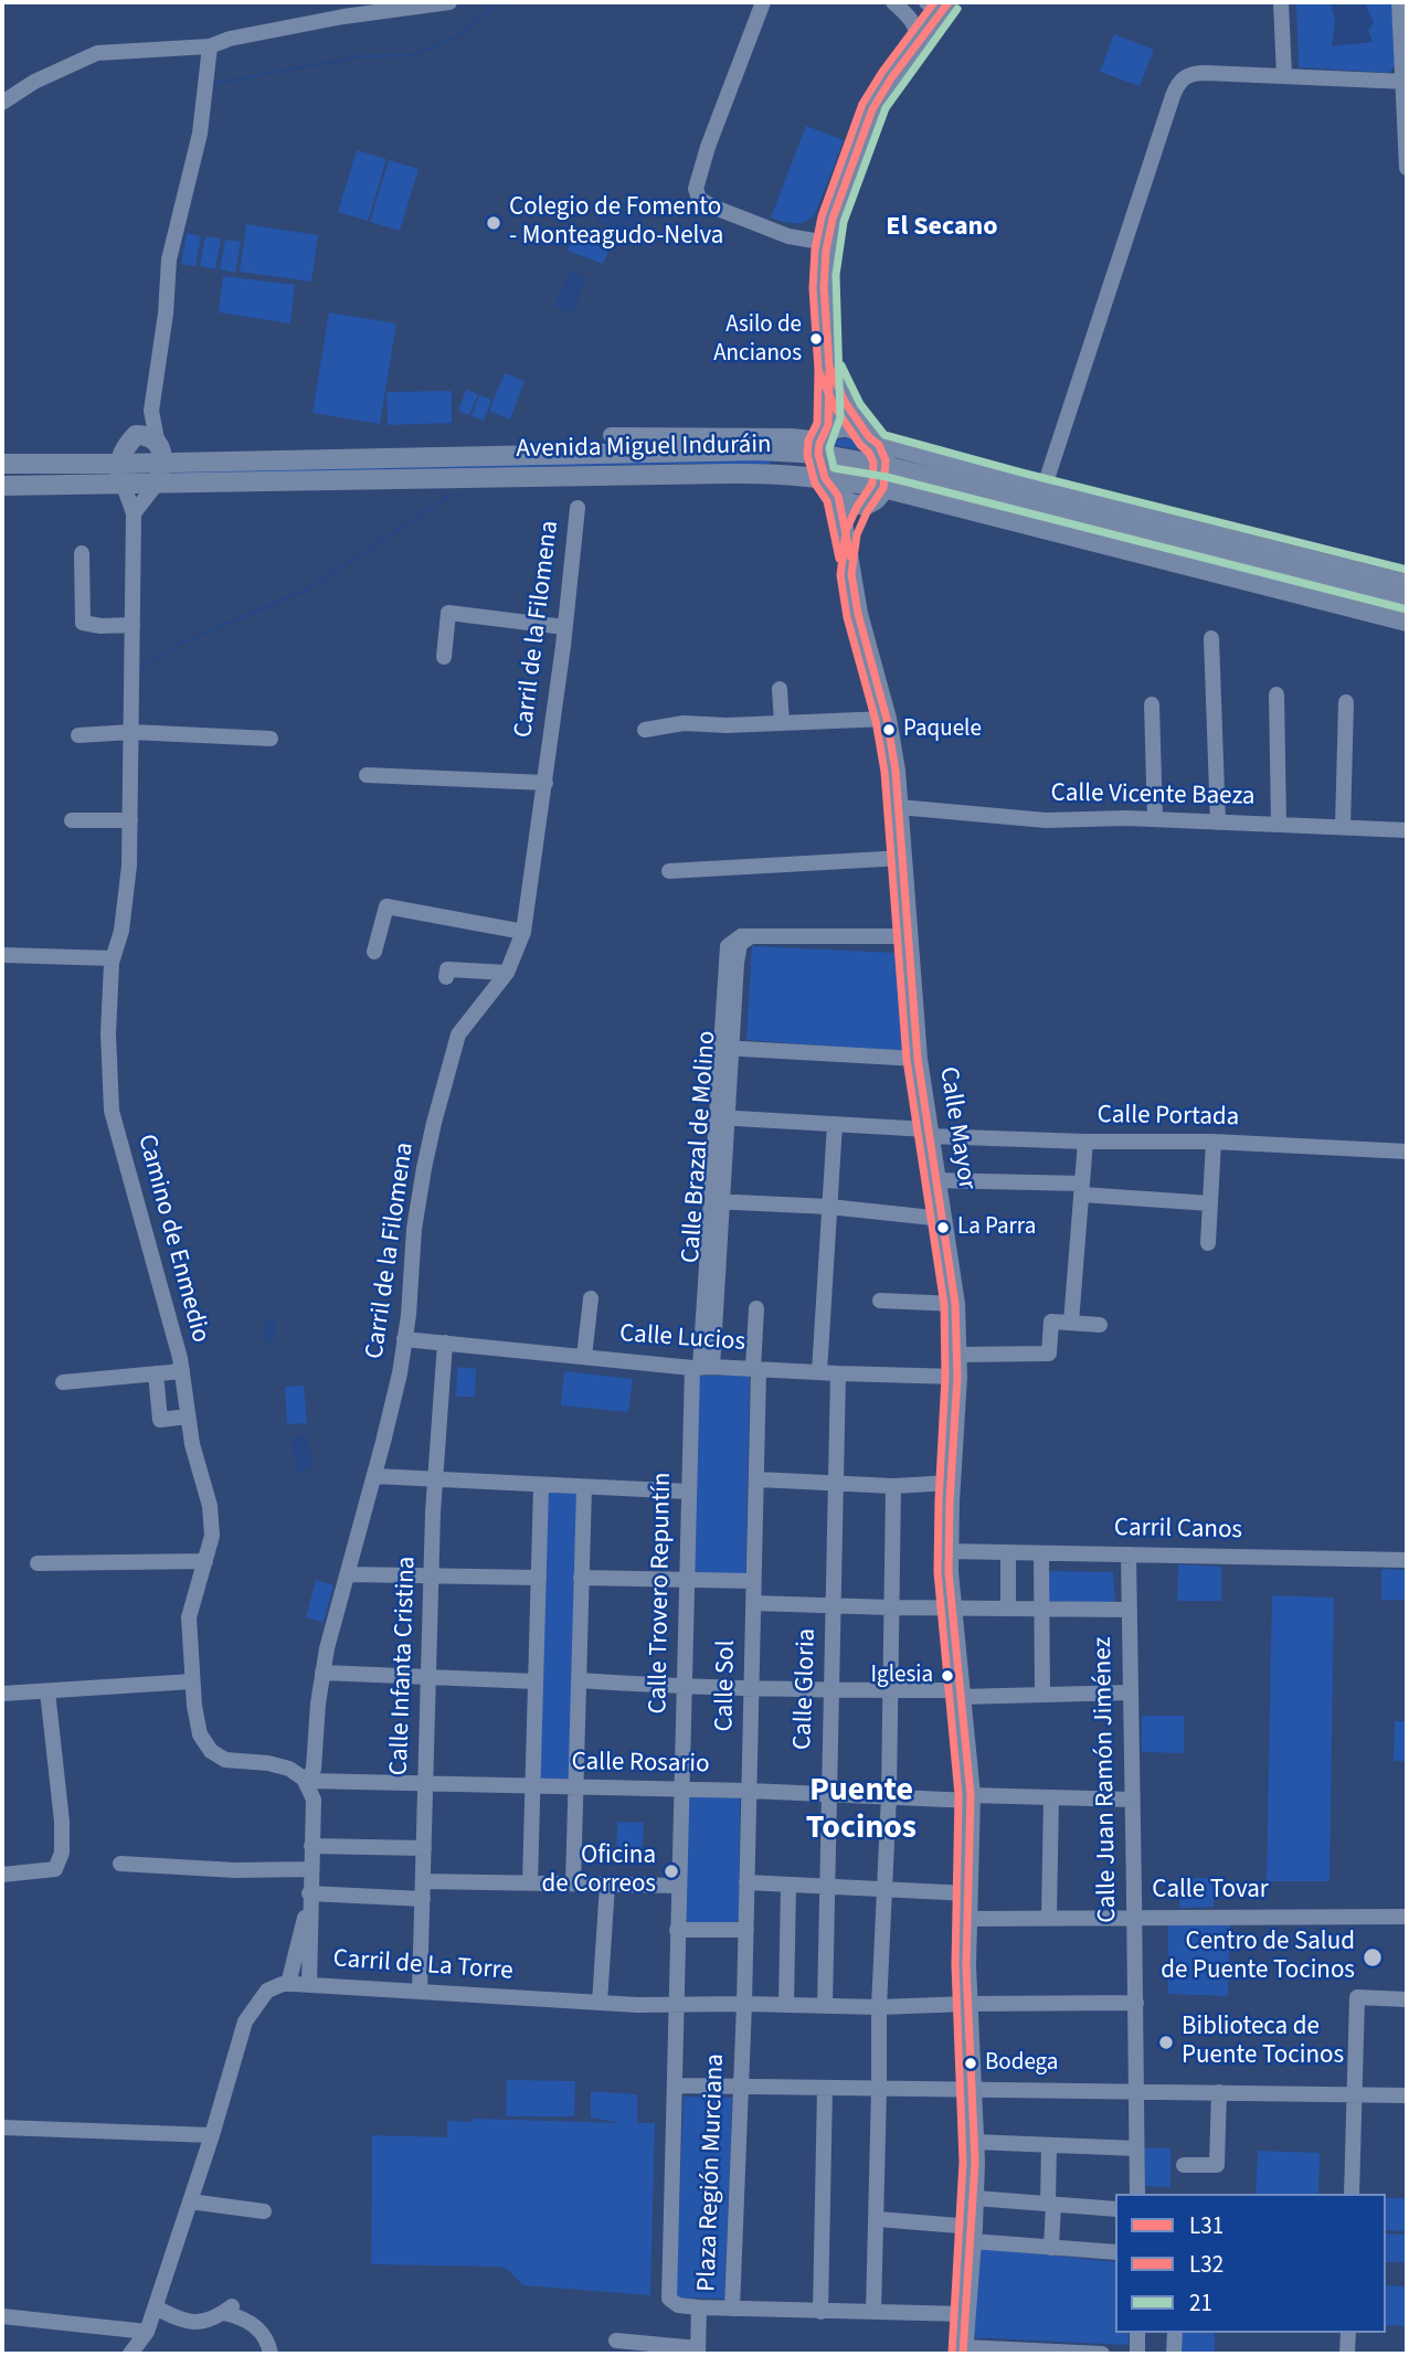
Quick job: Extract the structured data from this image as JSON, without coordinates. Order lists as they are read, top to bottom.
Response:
{
  "streets": {
    "main road": ["Avenida Miguel Induráin", "Calle Mayor"],
    "street": [
      "Carril de la Filomena",
      "Calle Vicente Baeza",
      "Calle Portada",
      "Camino de Enmedio",
      "Calle Lucios",
      "Carril Canos",
      "Calle Trovero Repuntín",
      "Calle Infanta Cristina",
      "Calle Sol",
      "Calle Gloria",
      "Calle Rosario",
      "Calle Juan Ramón Jiménez",
      "Calle Tovar",
      "Carril de La Torre",
      "Plaza Región Murciana"
    ]
  },
  "crossings": [
    ["Avenida Miguel Induráin", "Calle Mayor"],
    ["Avenida Miguel Induráin", "Camino de Enmedio"],
    ["Carril de la Filomena", "Camino de Enmedio"],
    ["Carril de la Filomena", "Calle Lucios"],
    ["Carril de la Filomena", "Calle Rosario"],
    ["Calle Vicente Baeza", "Calle Mayor"],
    ["Calle Portada", "Calle Mayor"],
    ["Calle Portada", "Calle Trovero Repuntín"],
    ["Calle Mayor", "Calle Lucios"],
    ["Calle Mayor", "Carril Canos"],
    ["Calle Mayor", "Calle Trovero Repuntín"],
    ["Calle Mayor", "Calle Rosario"],
    ["Calle Mayor", "Calle Tovar"],
    ["Calle Mayor", "Carril de La Torre"],
    ["Camino de Enmedio", "Calle Rosario"],
    ["Calle Lucios", "Calle Trovero Repuntín"],
    ["Calle Lucios", "Calle Infanta Cristina"],
    ["Calle Lucios", "Calle Sol"],
    ["Calle Lucios", "Calle Gloria"],
    ["Carril Canos", "Calle Juan Ramón Jiménez"],
    ["Calle Trovero Repuntín", "Calle Rosario"],
    ["Calle Trovero Repuntín", "Carril de La Torre"],
    ["Calle Trovero Repuntín", "Plaza Región Murciana"],
    ["Calle Infanta Cristina", "Calle Rosario"],
    ["Calle Infanta Cristina", "Carril de La Torre"],
    ["Calle Sol", "Calle Rosario"],
    ["Calle Sol", "Carril de La Torre"],
    ["Calle Sol", "Plaza Región Murciana"],
    ["Calle Gloria", "Calle Rosario"],
    ["Calle Gloria", "Carril de La Torre"],
    ["Calle Rosario", "Calle Juan Ramón Jiménez"],
    ["Calle Juan Ramón Jiménez", "Calle Tovar"],
    ["Calle Juan Ramón Jiménez", "Carril de La Torre"],
    ["Carril de La Torre", "Plaza Región Murciana"]
  ],
  "districts": ["El Secano", "Puente Tocinos"],
  "places": [
    "Colegio de Fomento - Monteagudo-Nelva",
    "Asilo de Ancianos",
    "Paquele",
    "La Parra",
    "Iglesia",
    "Oficina de Correos",
    "Centro de Salud de Puente Tocinos",
    "Biblioteca de Puente Tocinos",
    "Bodega"
  ],
  "lines": ["transit line L31", "transit line L32", "transit line 21"],
  "legend": ["L31", "L32", "21"]
}
